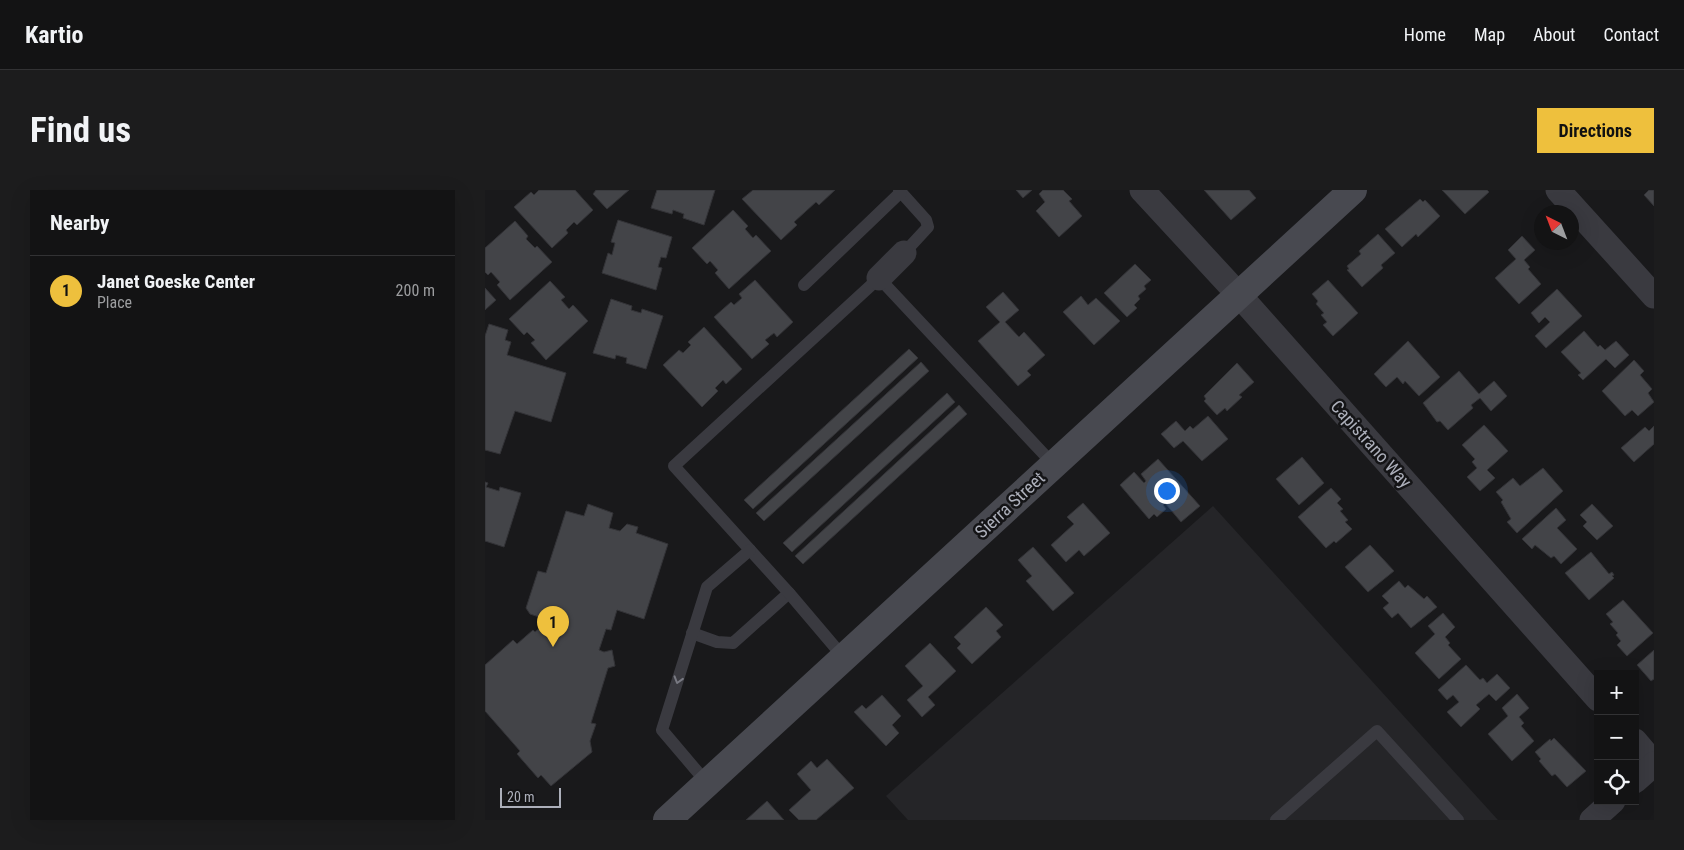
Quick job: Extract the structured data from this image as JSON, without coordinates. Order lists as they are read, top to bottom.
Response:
{
  "streets": {
    "street": ["Capistrano Way", "Sierra Street"]
  },
  "crossings": [
    ["Capistrano Way", "Sierra Street"]
  ],
  "scale_bar": "20 m",
  "north": "top left",
  "page": {
    "header": "Kartio",
    "nav": [
      "Home",
      "Map",
      "About",
      "Contact"
    ],
    "buttons": "Directions",
    "title": "Find us",
    "heading": "Nearby",
    "list": [
      {
        "mark": "1",
        "name": "Janet Goeske Center",
        "note": "Place",
        "value": "200 m"
      }
    ],
    "pins": "1",
    "map_buttons": ["+", "−"],
    "scale": "20 m"
  }
}
